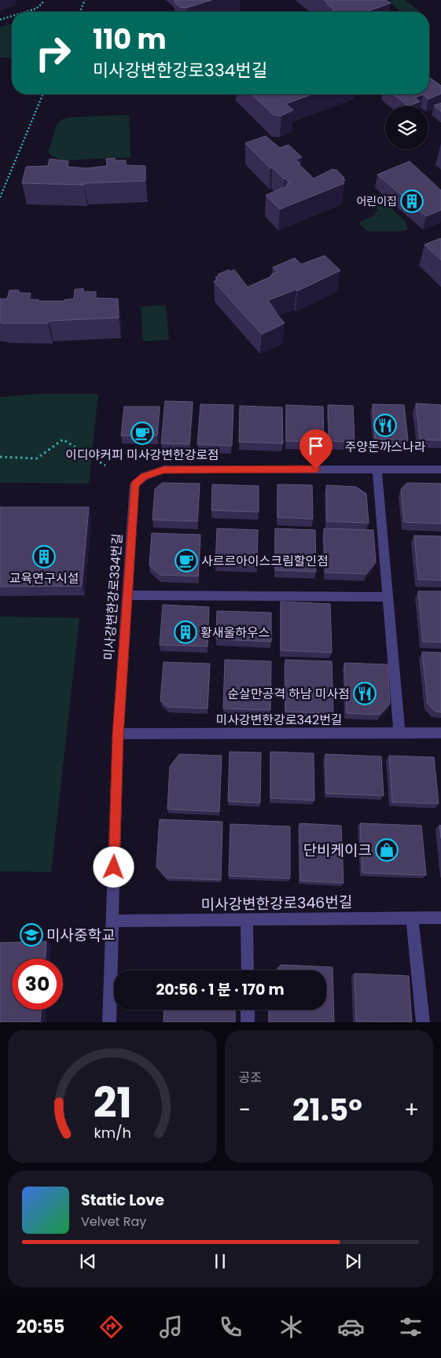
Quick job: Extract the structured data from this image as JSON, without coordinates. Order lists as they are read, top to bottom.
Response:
{
  "streets": {
    "street": ["미사강변한강로334번길", "미사강변한강로342번길", "미사강변한강로346번길"]
  },
  "crossings": [
    ["미사강변한강로334번길", "미사강변한강로342번길"],
    ["미사강변한강로334번길", "미사강변한강로346번길"]
  ],
  "places": {
    "building": ["어린이집", "교육연구시설", "황새울하우스"],
    "restaurant": ["주양돈까스나라", "순살만공격 하남 미사점"],
    "cafe": ["이디야커피 미사강변한강로점", "사르르아이스크림할인점"],
    "shop": ["단비케이크"],
    "school or university": ["미사중학교"]
  },
  "page": {
    "turn": ["110 m", "미사강변한강로334번길"],
    "limit": "30",
    "trip": "20:56 · 1 분 · 170 m",
    "tile": "공조",
    "heat": ["−", "21.5°", "+"],
    "song": ["Static Love", "Velvet Ray"],
    "tabs": "20:55",
    "gauge": ["21", "km/h"]
  }
}
